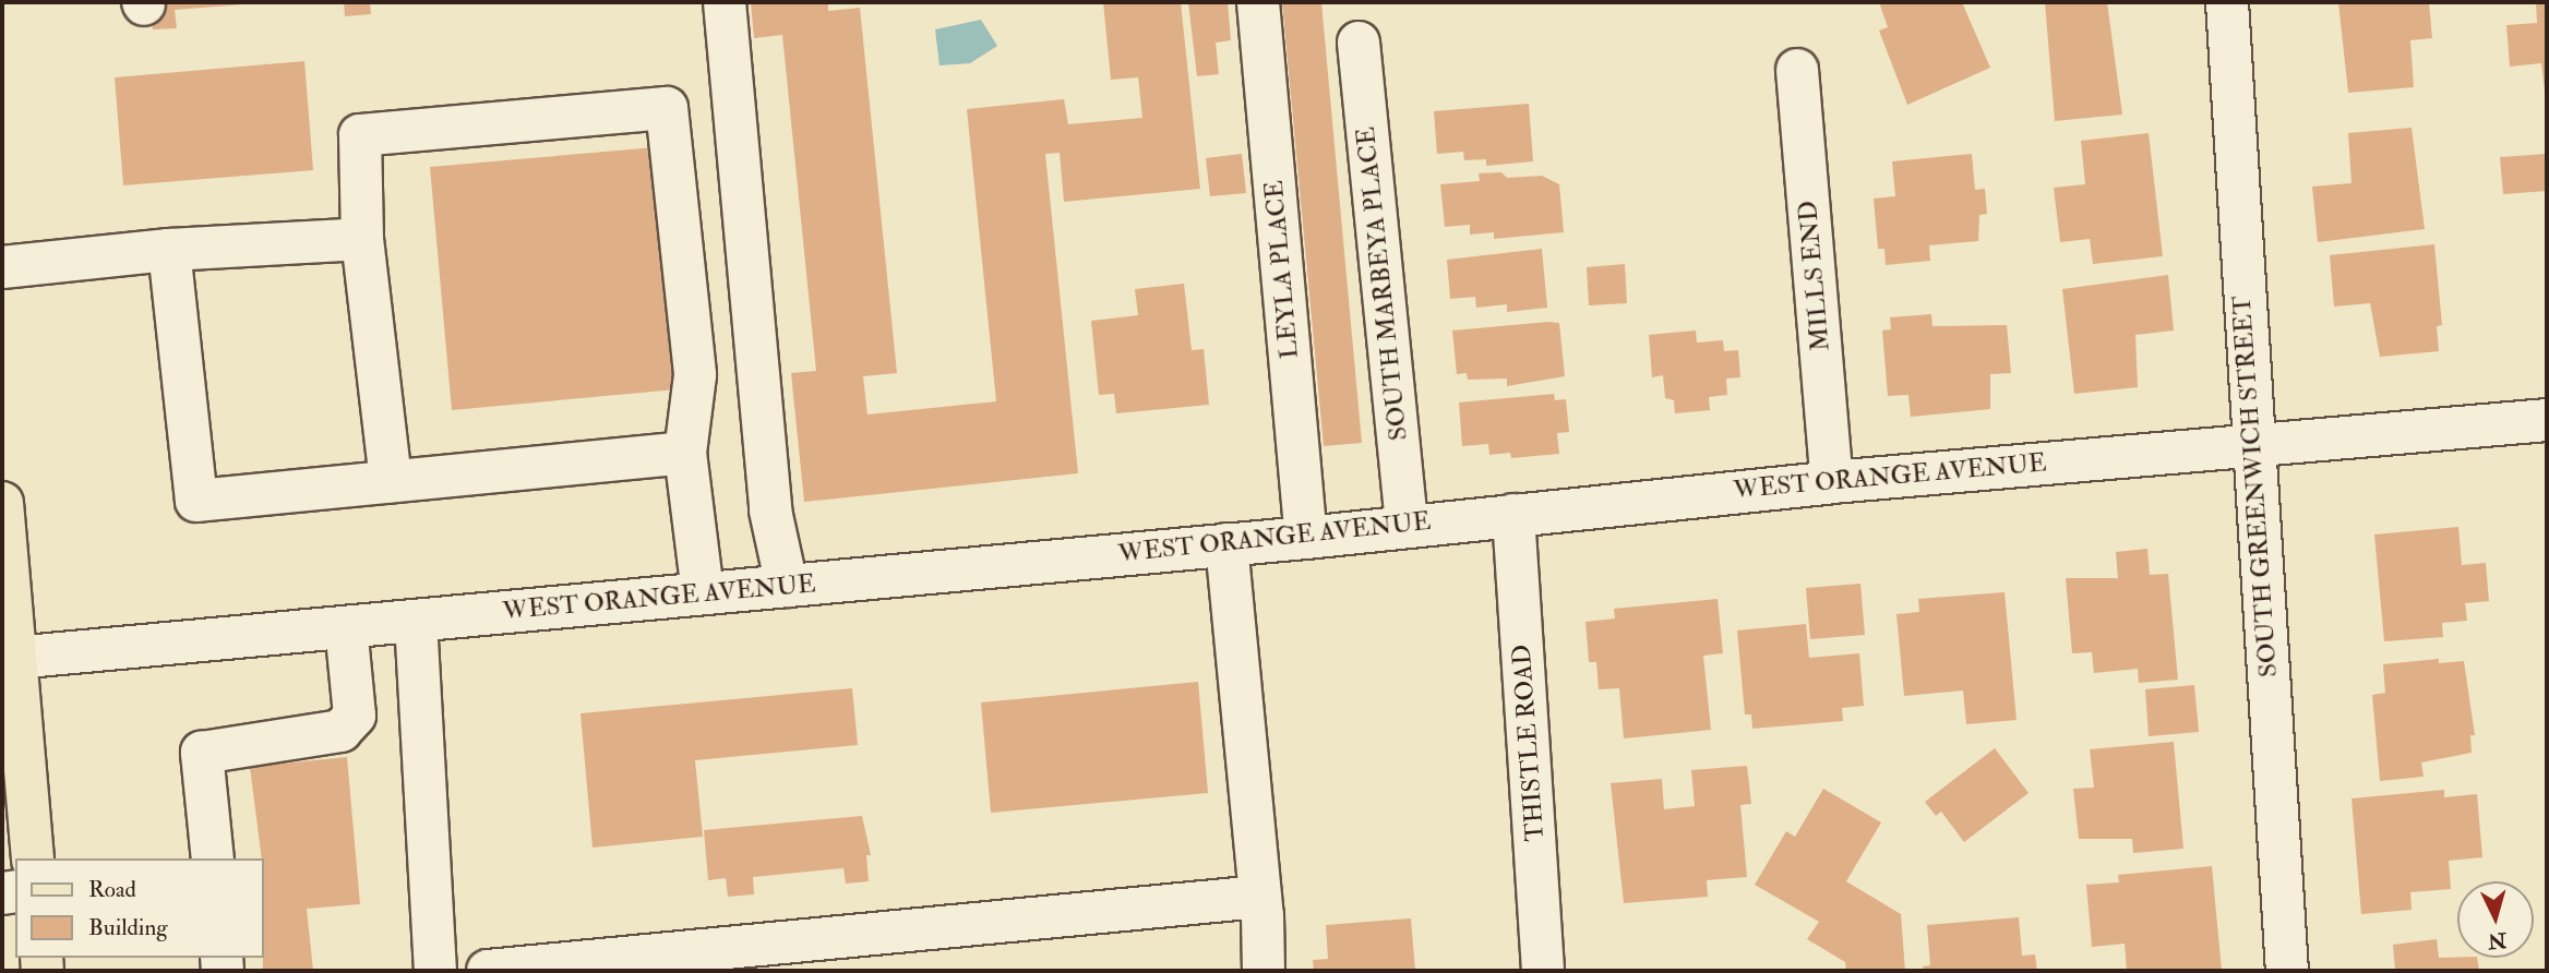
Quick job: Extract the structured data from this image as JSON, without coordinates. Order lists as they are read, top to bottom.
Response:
{
  "streets": {
    "street": [
      "LEYLA PLACE",
      "MILLS END",
      "SOUTH MARBEYA PLACE",
      "WEST ORANGE AVENUE",
      "SOUTH GREENWICH STREET",
      "THISTLE ROAD"
    ]
  },
  "crossings": [
    ["LEYLA PLACE", "WEST ORANGE AVENUE"],
    ["MILLS END", "WEST ORANGE AVENUE"],
    ["SOUTH MARBEYA PLACE", "WEST ORANGE AVENUE"],
    ["WEST ORANGE AVENUE", "SOUTH GREENWICH STREET"],
    ["WEST ORANGE AVENUE", "THISTLE ROAD"]
  ],
  "legend": ["Road", "Building"],
  "north": "bottom"
}
